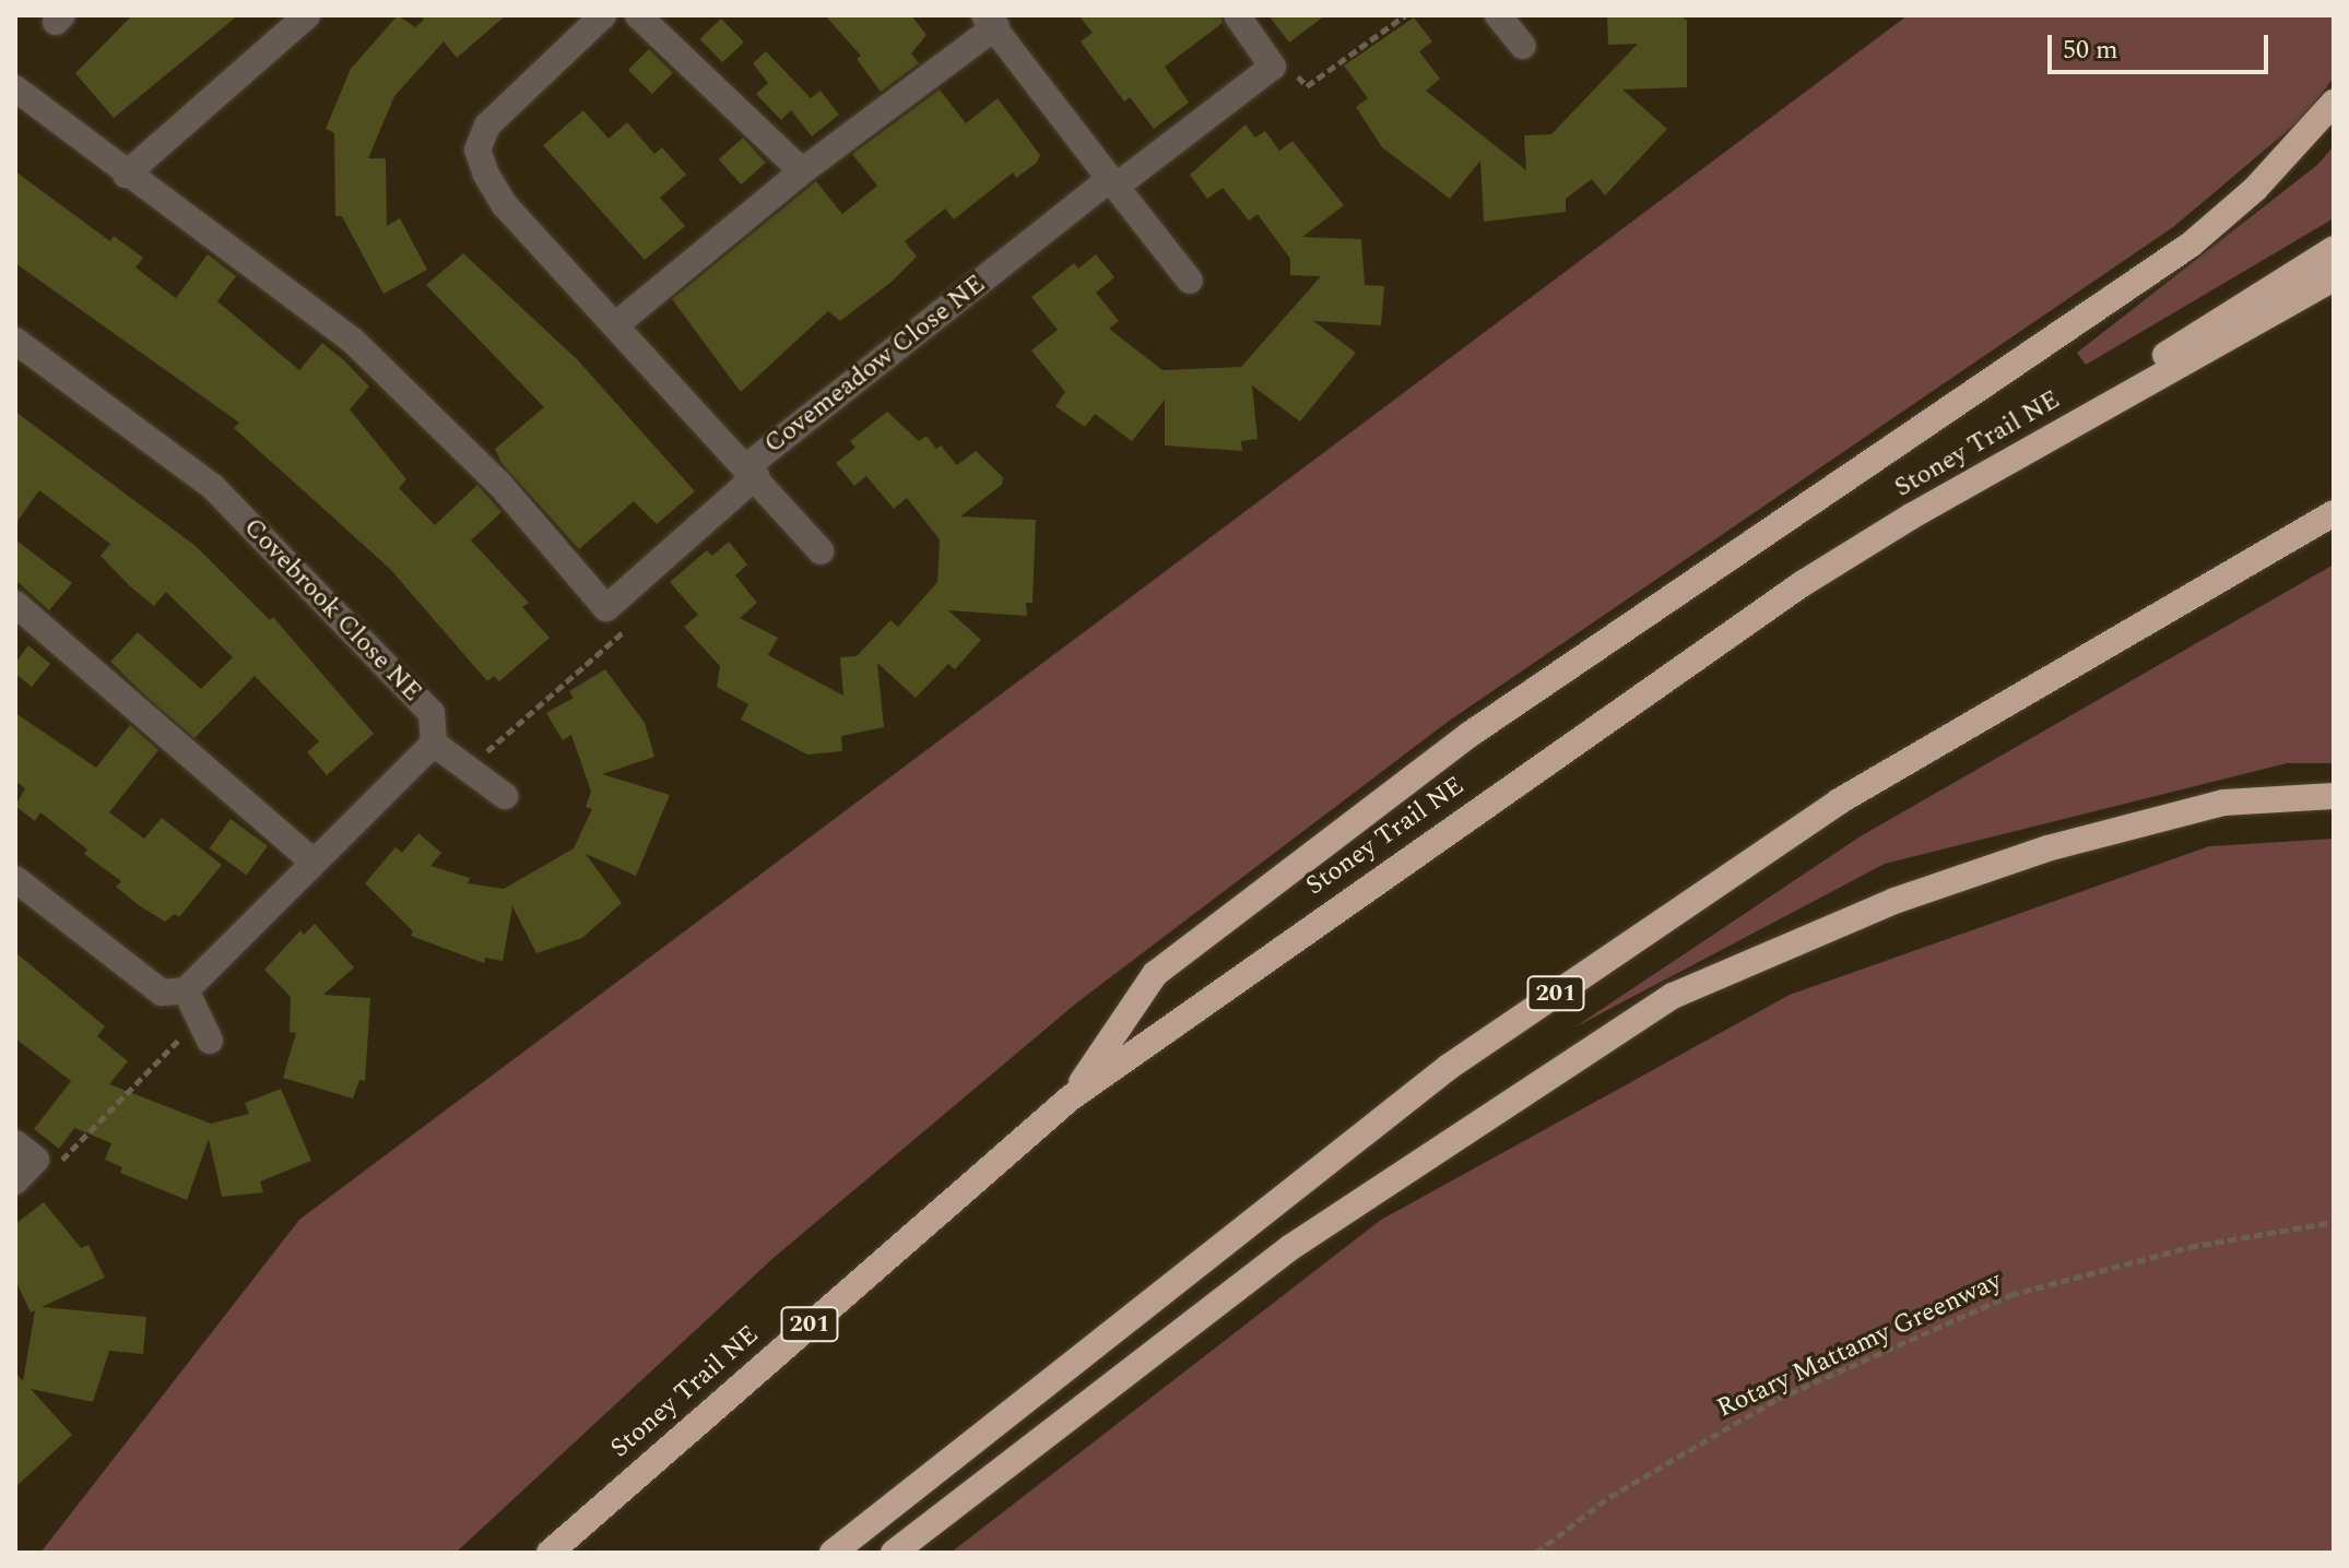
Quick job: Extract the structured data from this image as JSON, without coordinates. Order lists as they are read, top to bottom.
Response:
{
  "streets": {
    "highway": ["Stoney Trail NE", "201"],
    "street": ["Covemeadow Close NE", "Covebrook Close NE"],
    "path": ["Rotary Mattamy Greenway"]
  },
  "scale_bar": "50 m"
}
